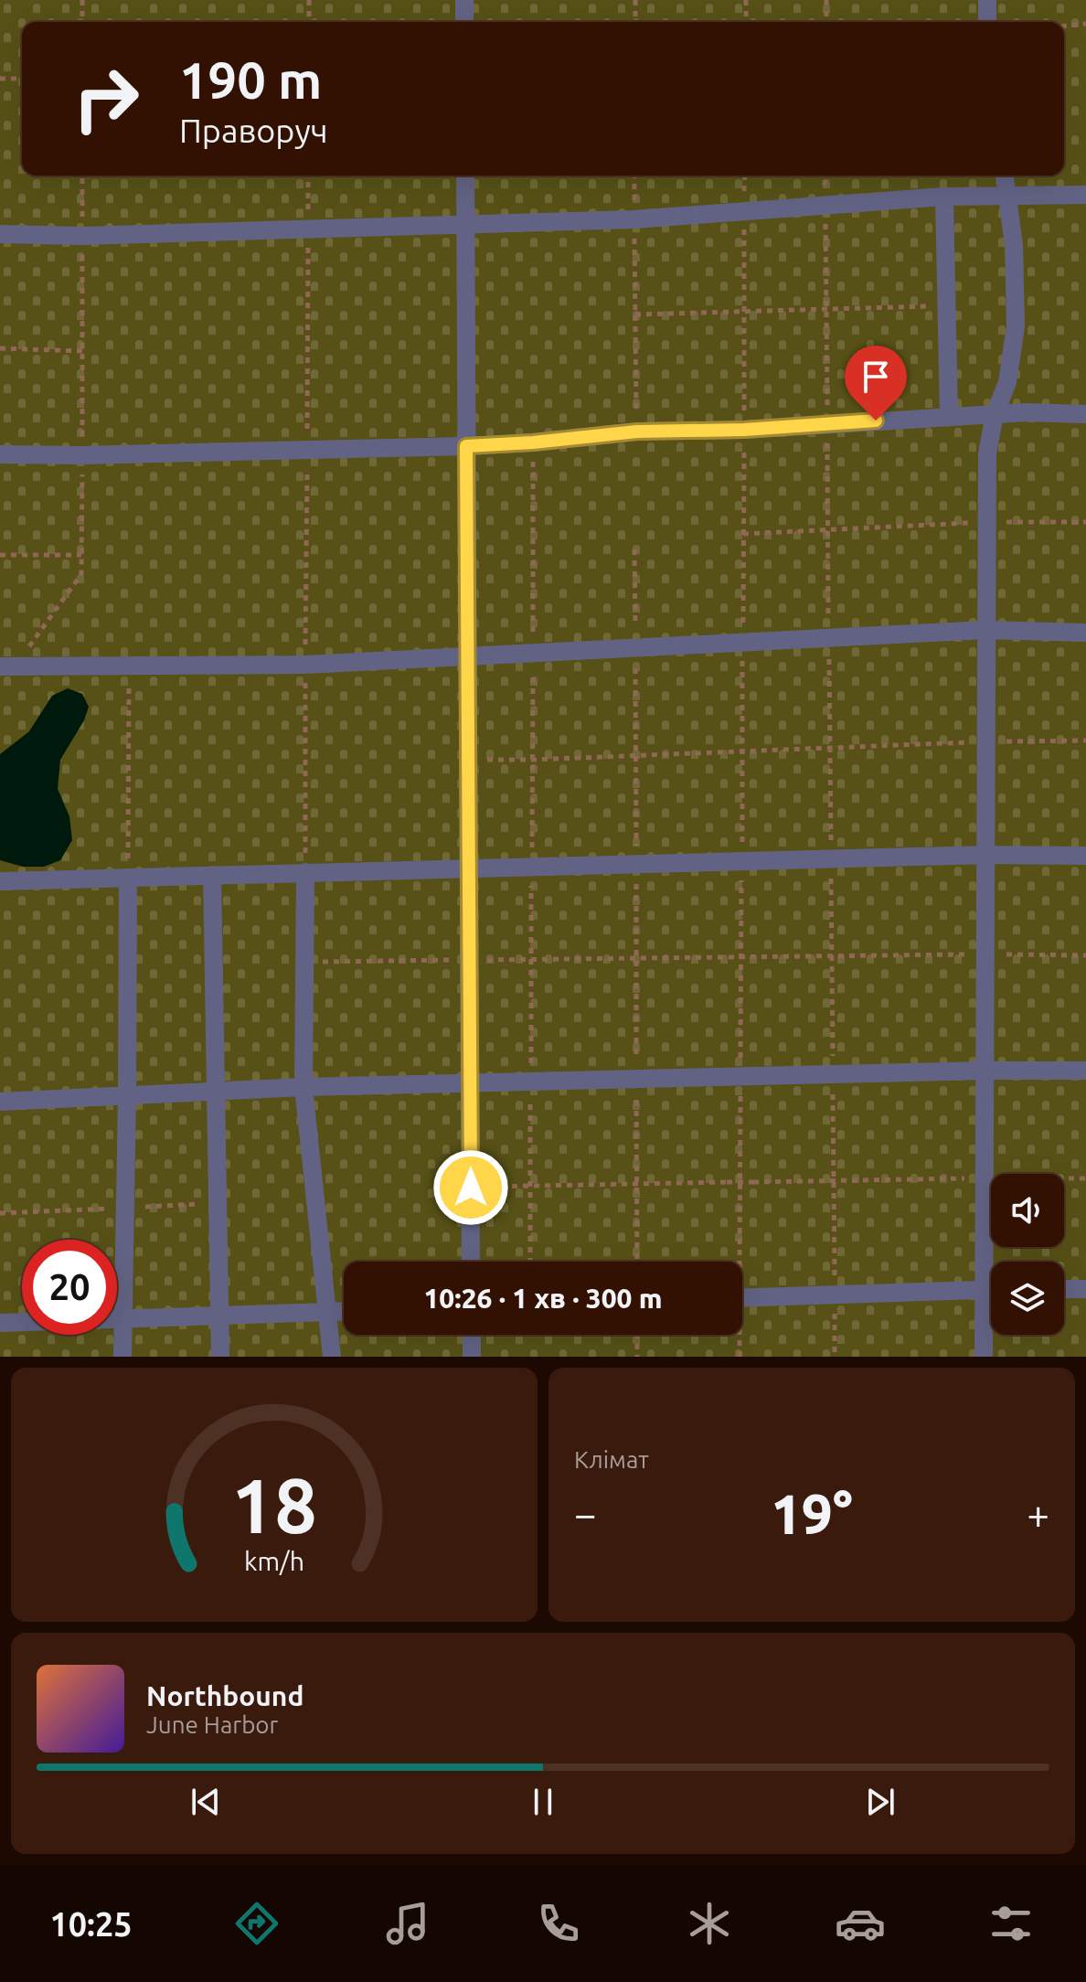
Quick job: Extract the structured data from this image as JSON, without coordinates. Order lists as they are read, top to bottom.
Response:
{
  "page": {
    "turn": ["190 m", "Праворуч"],
    "limit": "20",
    "trip": "10:26 · 1 хв · 300 m",
    "tile": "Клімат",
    "heat": ["−", "19°", "+"],
    "song": ["Northbound", "June Harbor"],
    "tabs": "10:25",
    "gauge": ["18", "km/h"]
  }
}
